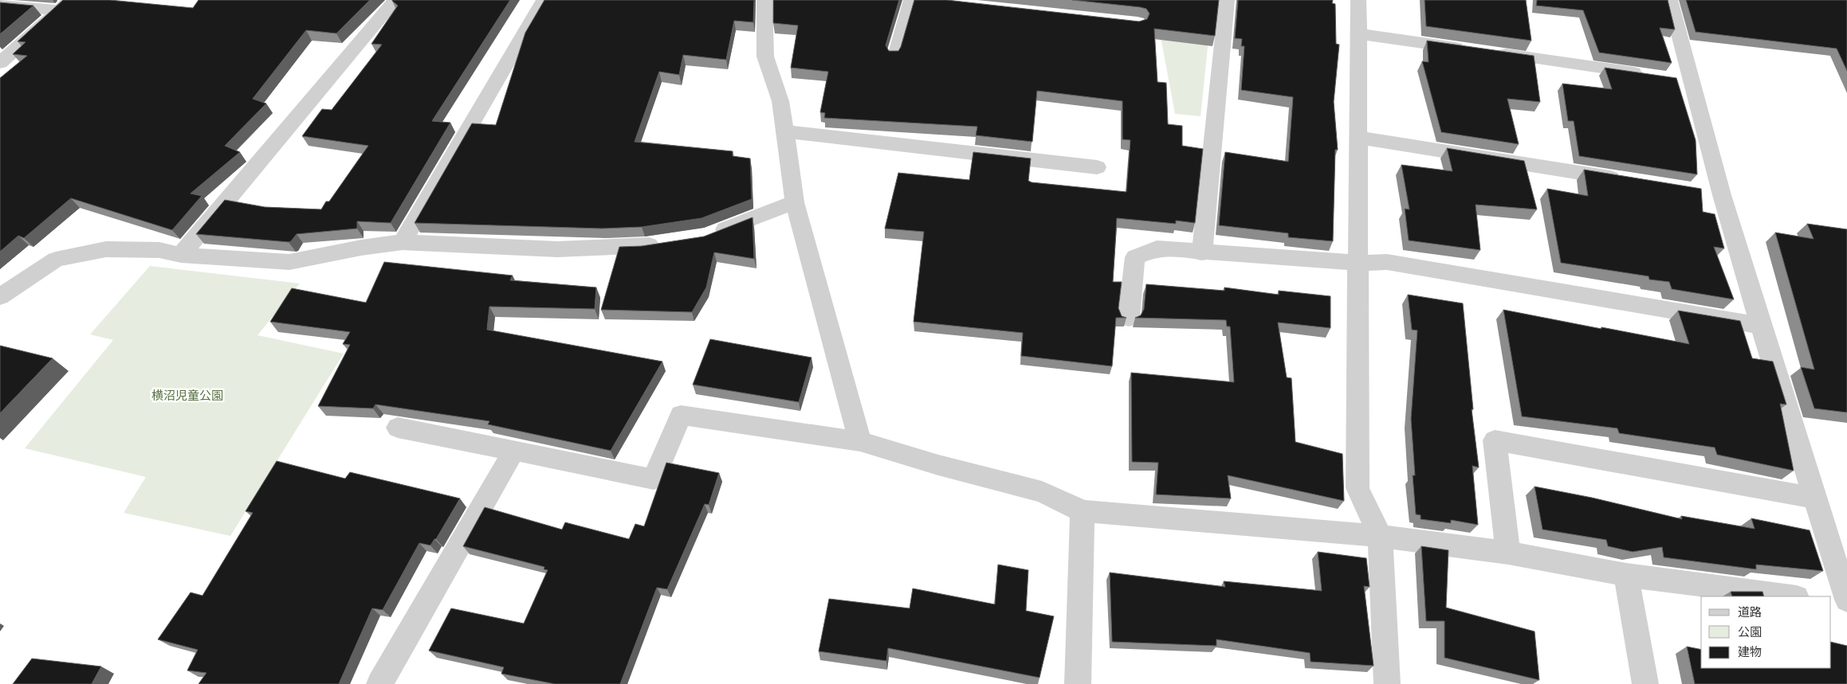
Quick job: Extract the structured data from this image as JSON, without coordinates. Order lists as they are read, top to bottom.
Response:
{
  "parks": ["横沼児童公園"],
  "legend": ["道路", "公園", "建物"]
}
